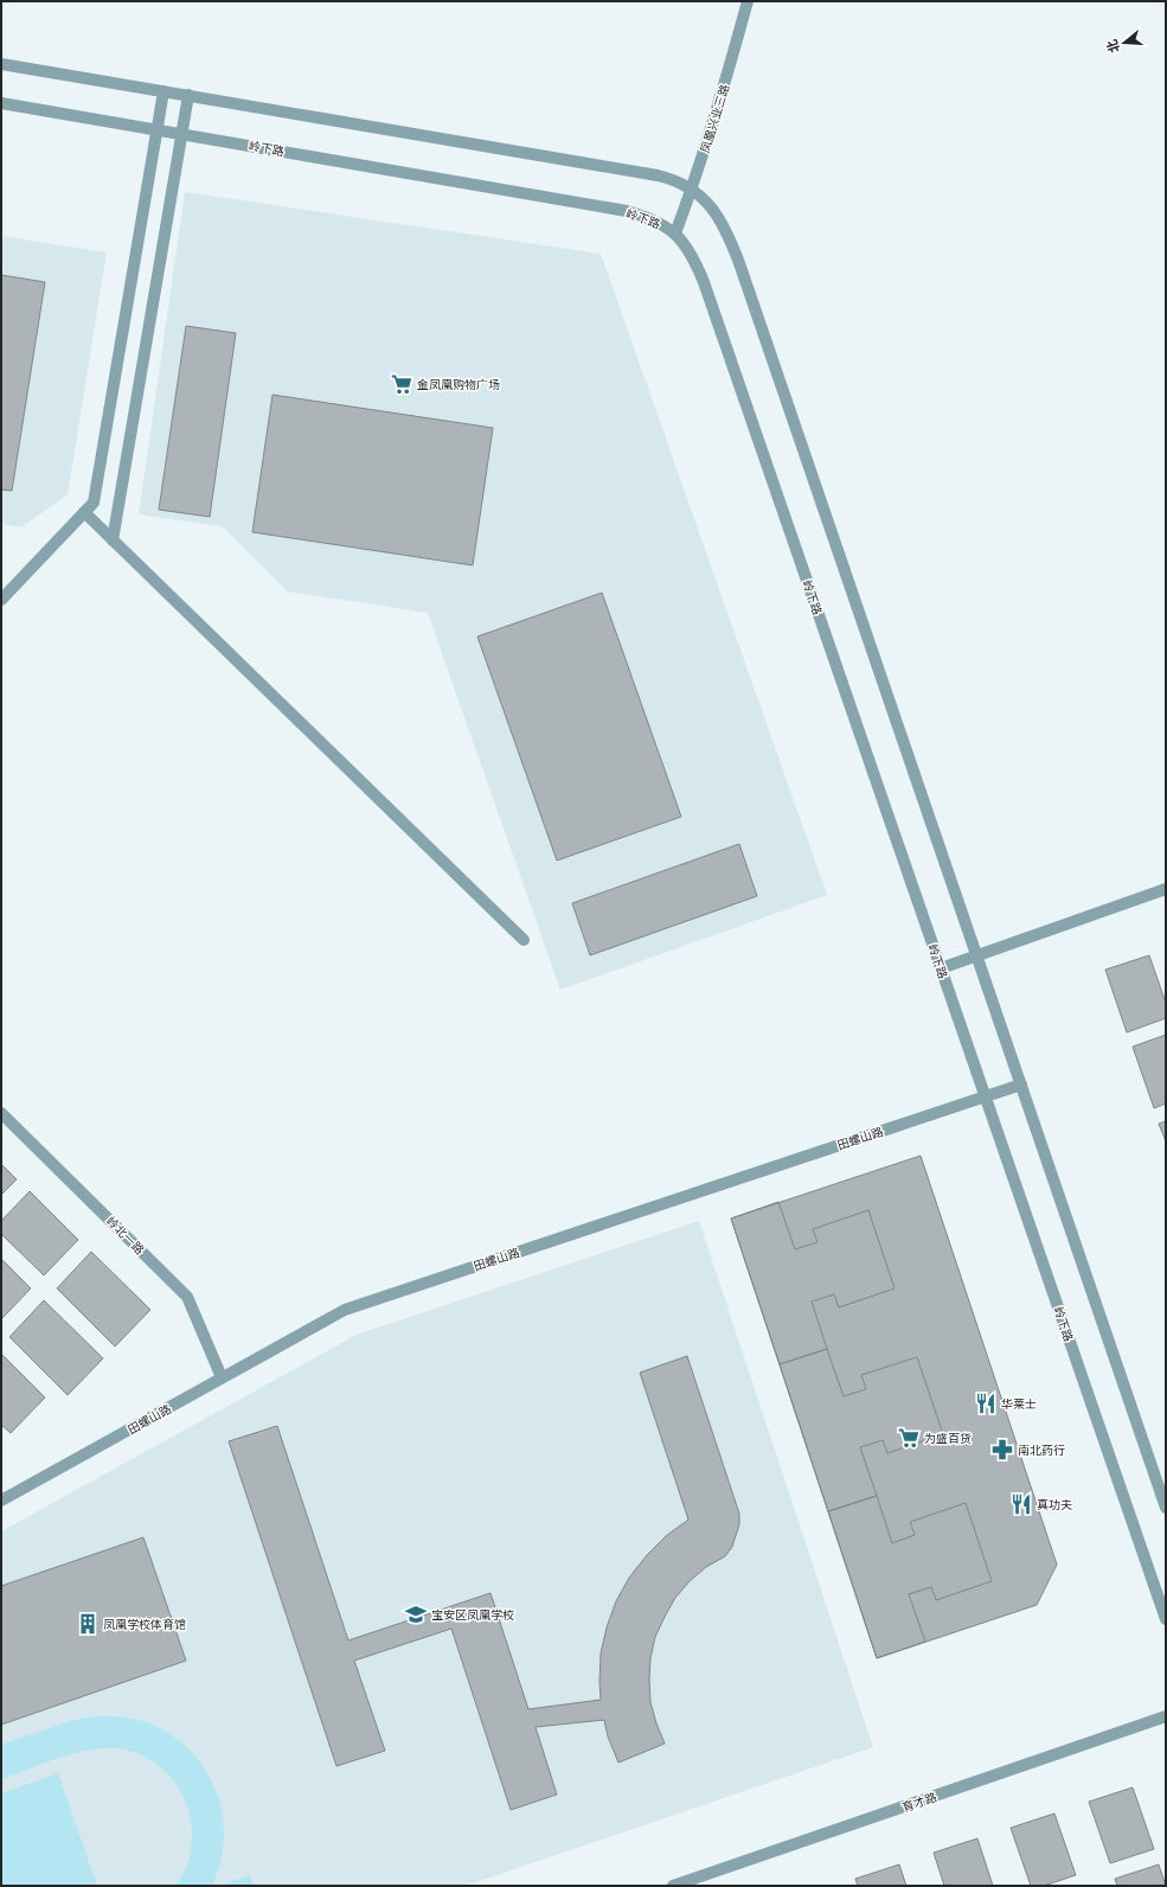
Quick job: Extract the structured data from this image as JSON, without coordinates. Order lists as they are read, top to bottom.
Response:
{
  "streets": {
    "street": [
      "凤凰兴业三路",
      "岭下路",
      "田螺山路",
      "岭北一路",
      "育才路"
    ]
  },
  "crossings": [
    ["凤凰兴业三路", "岭下路"],
    ["岭下路", "田螺山路"],
    ["田螺山路", "岭北一路"]
  ],
  "places": {
    "supermarket": ["金凤凰购物广场", "为盛百货"],
    "restaurant": ["华莱士", "真功夫"],
    "pharmacy": ["南北药行"],
    "school or university": ["宝安区凤凰学校"],
    "building": ["凤凰学校体育馆"]
  },
  "north": "left"
}
